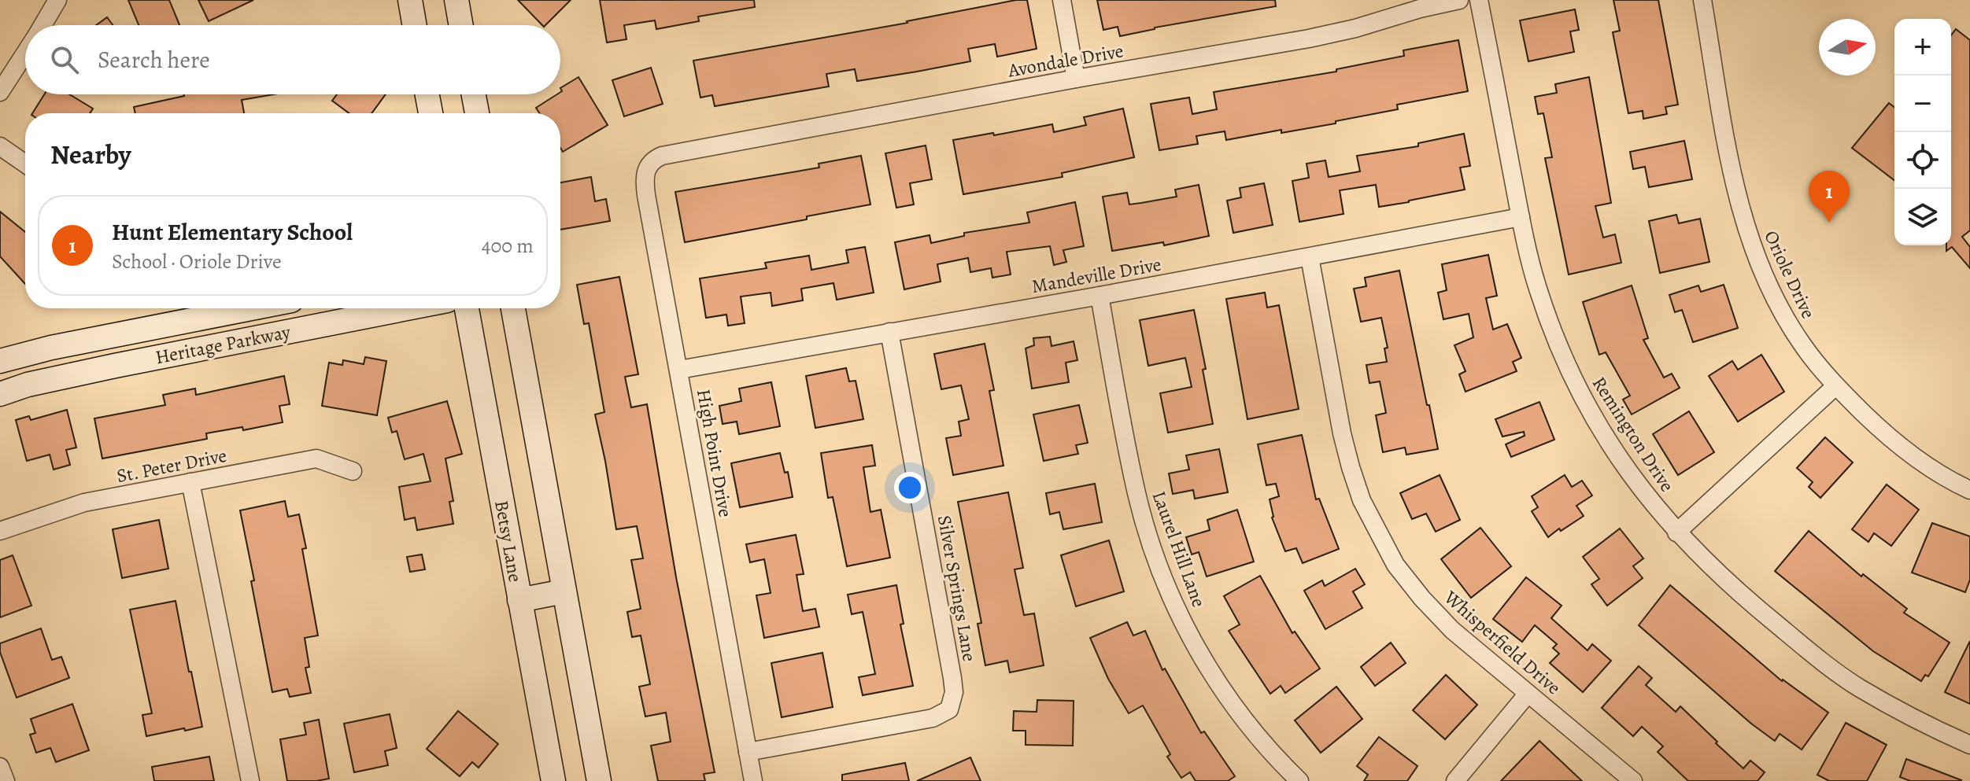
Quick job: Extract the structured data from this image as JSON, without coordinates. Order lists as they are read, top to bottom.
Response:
{
  "streets": {
    "main road": ["Heritage Parkway", "Betsy Lane"],
    "street": [
      "Avondale Drive",
      "Oriole Drive",
      "Mandeville Drive",
      "Remington Drive",
      "High Point Drive",
      "St. Peter Drive",
      "Laurel Hill Lane",
      "Silver Springs Lane",
      "Whisperfield Drive"
    ]
  },
  "crossings": [
    ["Avondale Drive", "High Point Drive"],
    ["Mandeville Drive", "Remington Drive"],
    ["Mandeville Drive", "High Point Drive"],
    ["Mandeville Drive", "Laurel Hill Lane"],
    ["Mandeville Drive", "Silver Springs Lane"],
    ["Mandeville Drive", "Whisperfield Drive"],
    ["High Point Drive", "Silver Springs Lane"]
  ],
  "north": "right",
  "page": {
    "map_buttons": ["+", "−"],
    "search": "Search here",
    "heading": "Nearby",
    "pins": "1",
    "list": [
      {
        "mark": "1",
        "name": "Hunt Elementary School",
        "note": "School · Oriole Drive",
        "value": "400 m"
      }
    ]
  }
}
